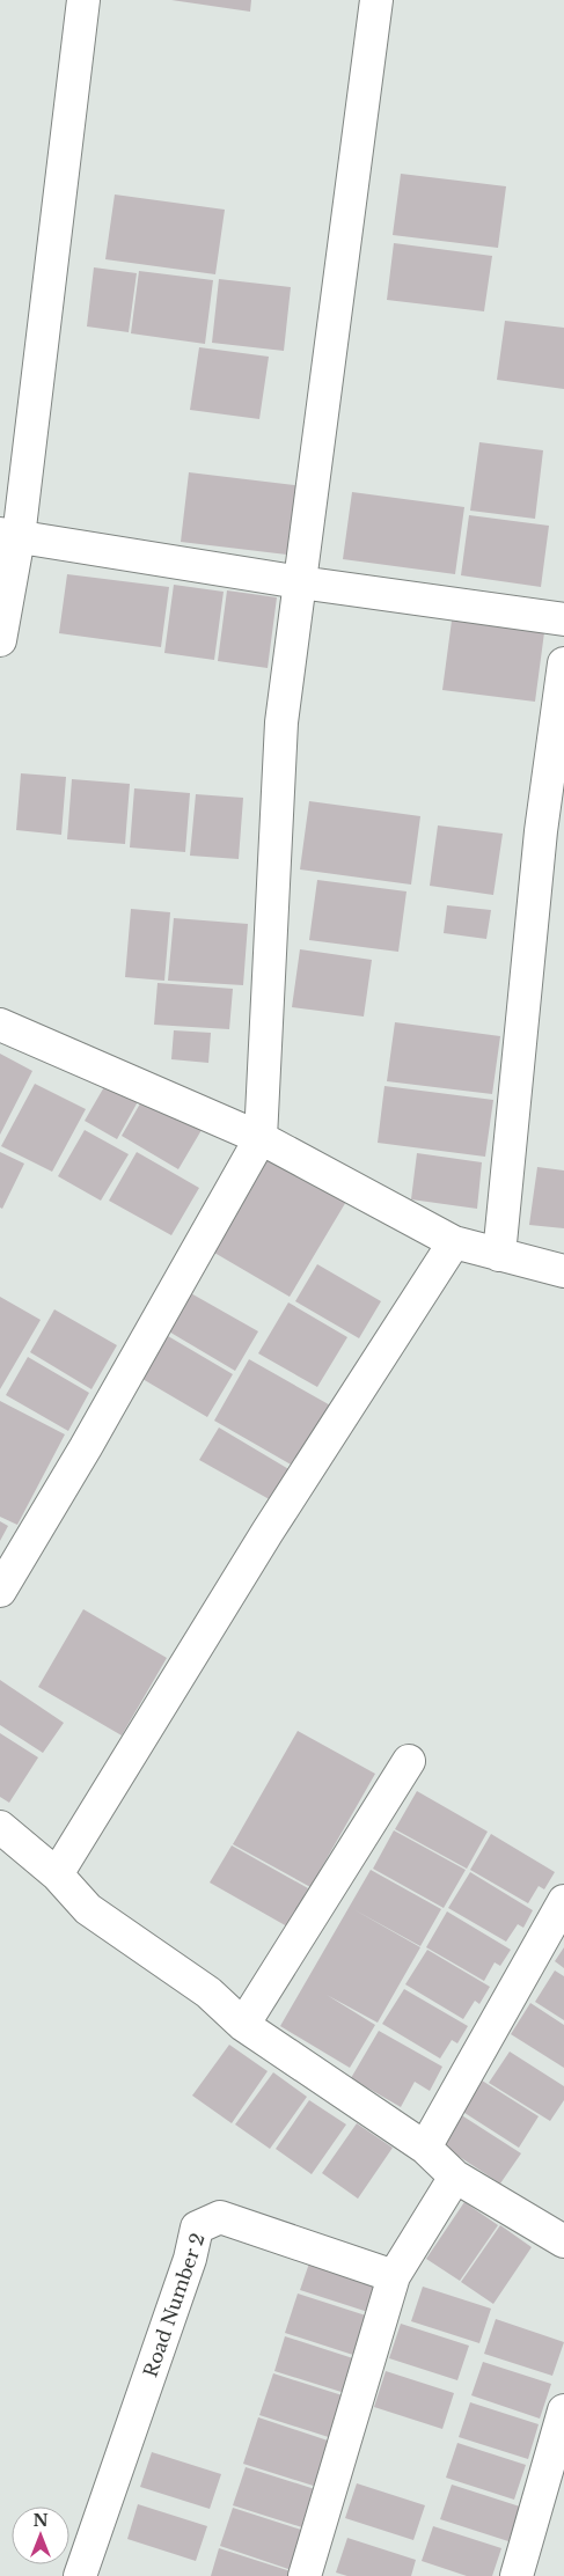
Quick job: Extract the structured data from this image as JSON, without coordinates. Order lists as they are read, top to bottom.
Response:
{
  "streets": {
    "street": ["Road Number 2"]
  },
  "north": "top"
}
